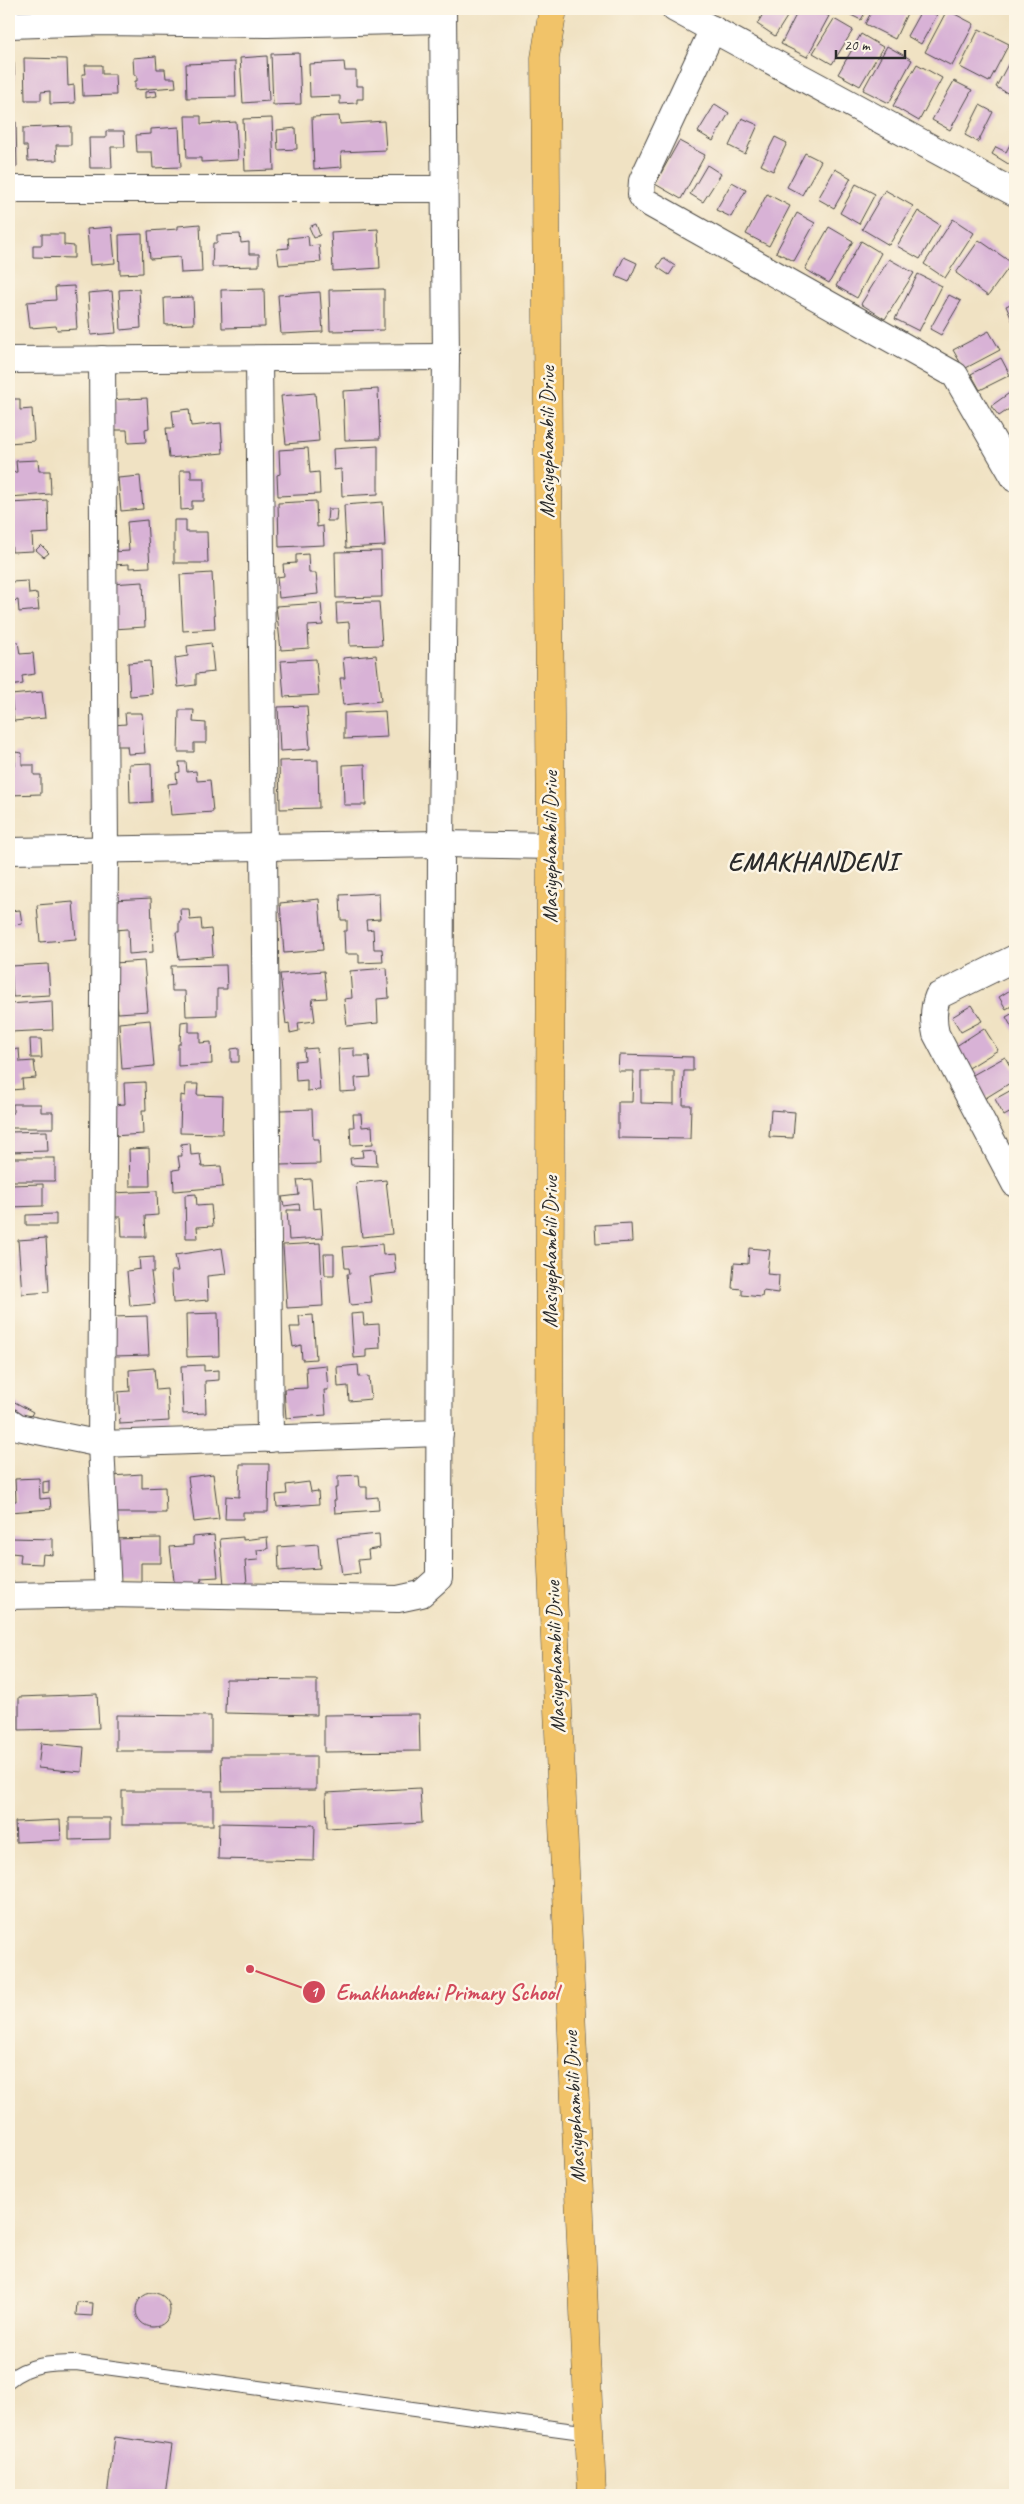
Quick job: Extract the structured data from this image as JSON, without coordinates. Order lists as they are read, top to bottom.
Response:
{
  "streets": {
    "main road": ["Masiyephambili Drive"]
  },
  "districts": ["EMAKHANDENI"],
  "places": ["Emakhandeni Primary School"],
  "scale_bar": "20 m"
}
